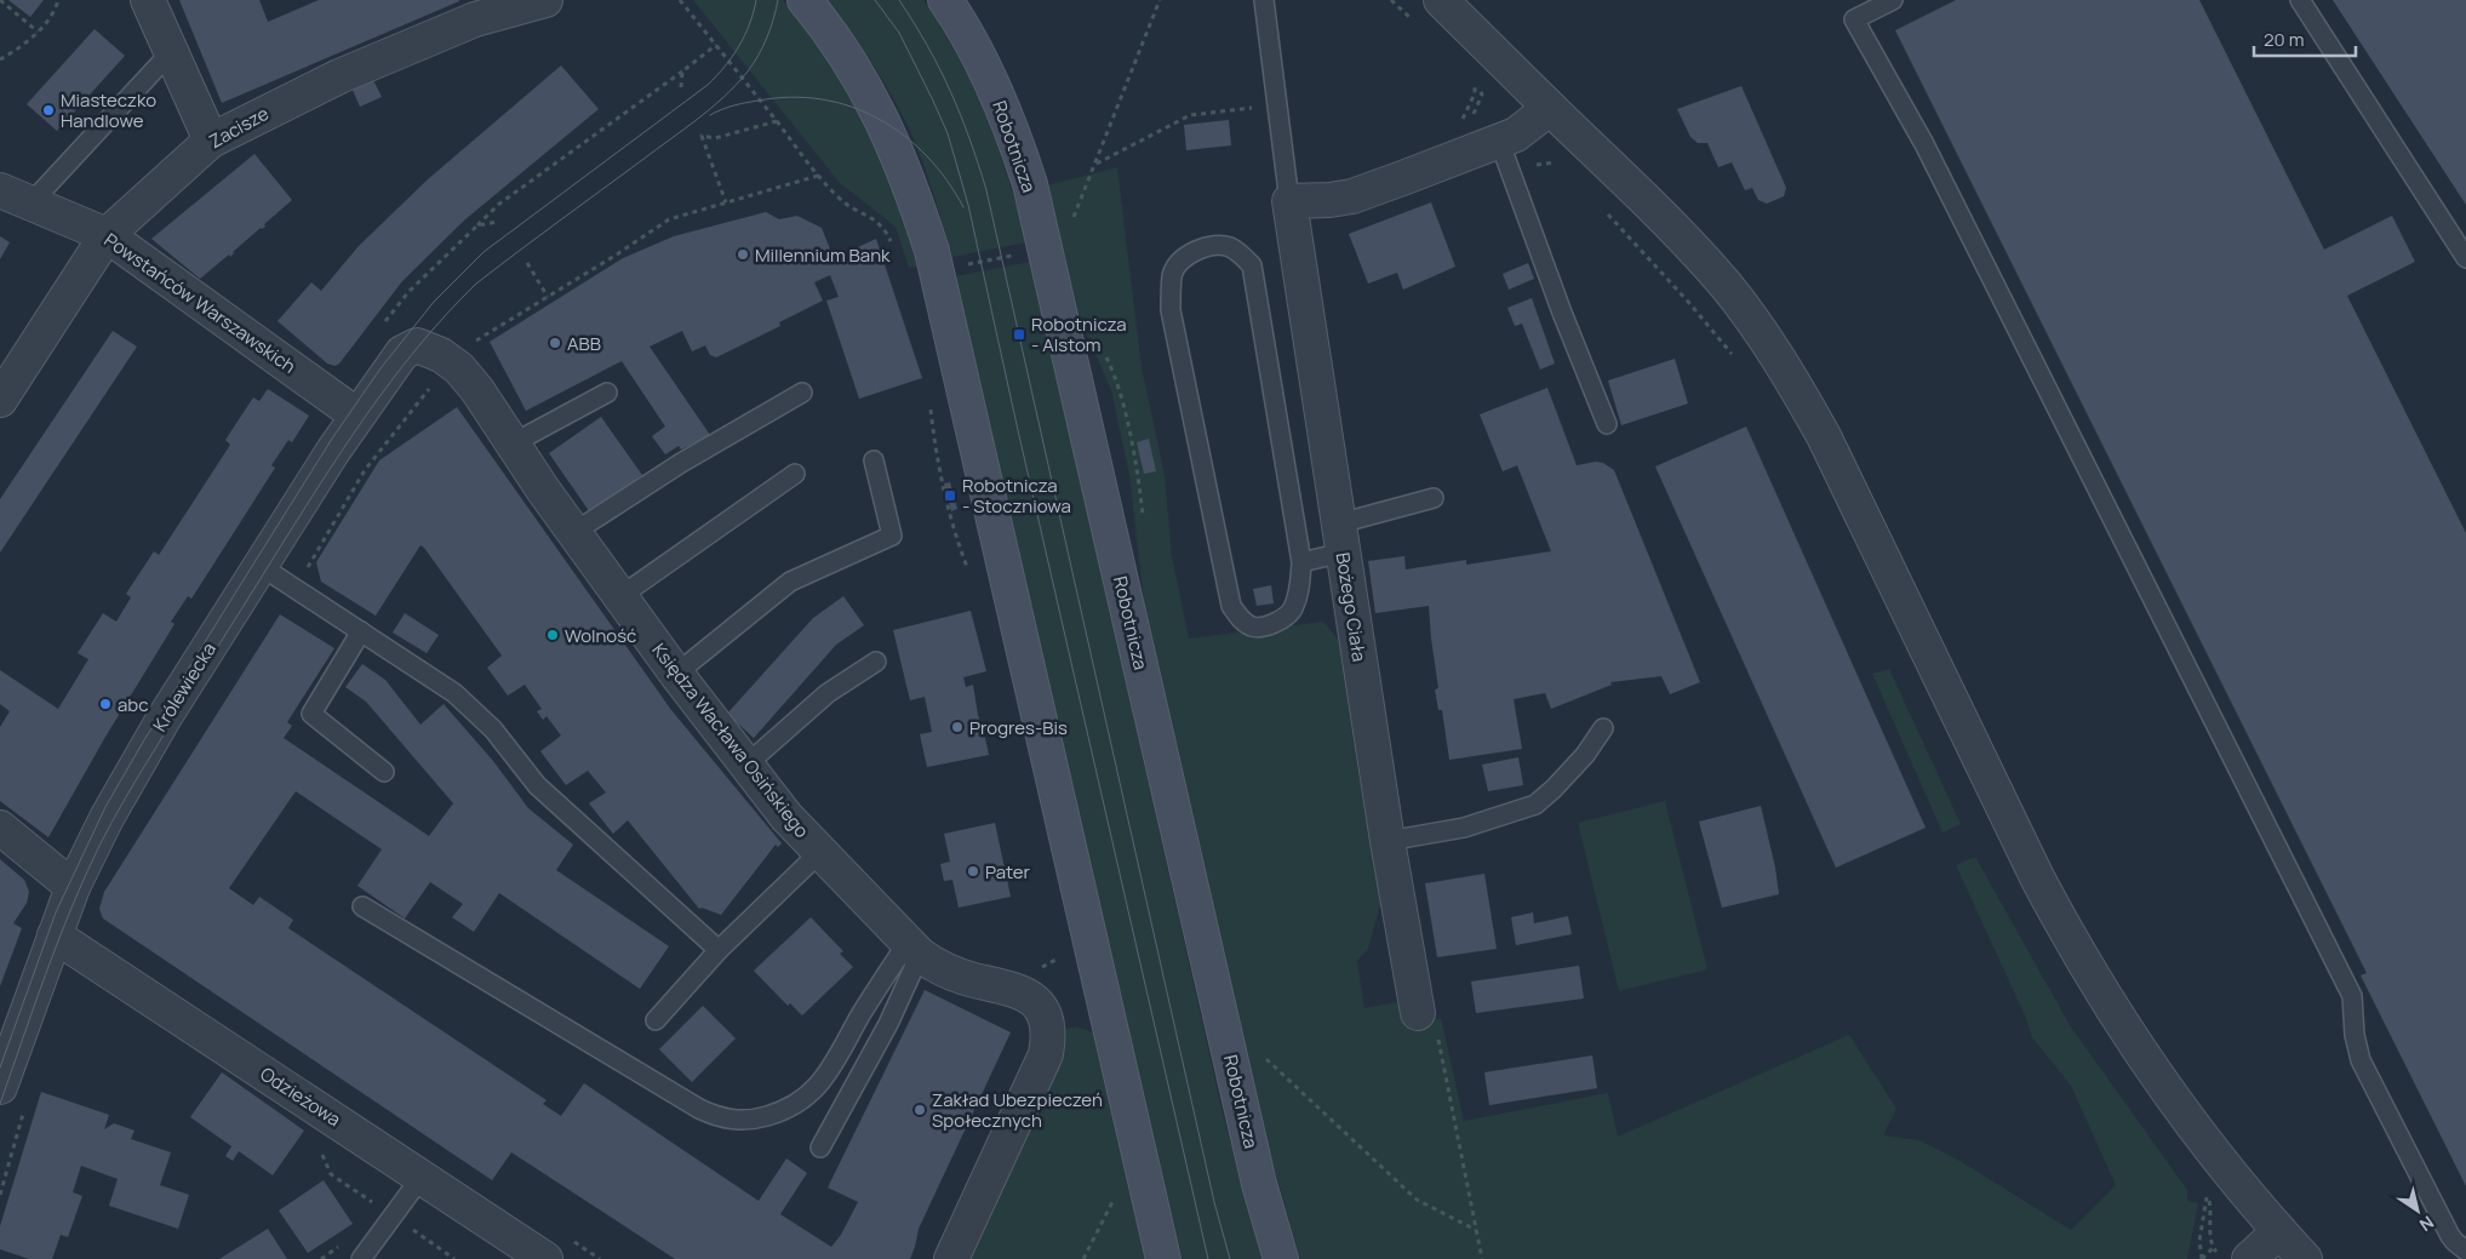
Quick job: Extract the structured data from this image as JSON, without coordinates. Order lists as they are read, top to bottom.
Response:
{
  "streets": {
    "main road": ["Robotnicza"],
    "street": [
      "Zacisze",
      "Powstańców Warszawskich",
      "Bożego Ciała",
      "Królewiecka",
      "Księdza Wacława Osińskiego",
      "Odzieżowa"
    ]
  },
  "crossings": [
    ["Zacisze", "Powstańców Warszawskich"],
    ["Powstańców Warszawskich", "Królewiecka"],
    ["Królewiecka", "Księdza Wacława Osińskiego"],
    ["Królewiecka", "Odzieżowa"]
  ],
  "places": {
    "other": [
      "Miasteczko Handlowe",
      "Millennium Bank",
      "ABB",
      "Wolność",
      "abc",
      "Progres-Bis",
      "Pater",
      "Zakład Ubezpieczeń Społecznych"
    ],
    "transit": ["Robotnicza - Alstom", "Robotnicza - Stoczniowa"]
  },
  "scale_bar": "20 m",
  "north": "bottom right"
}
